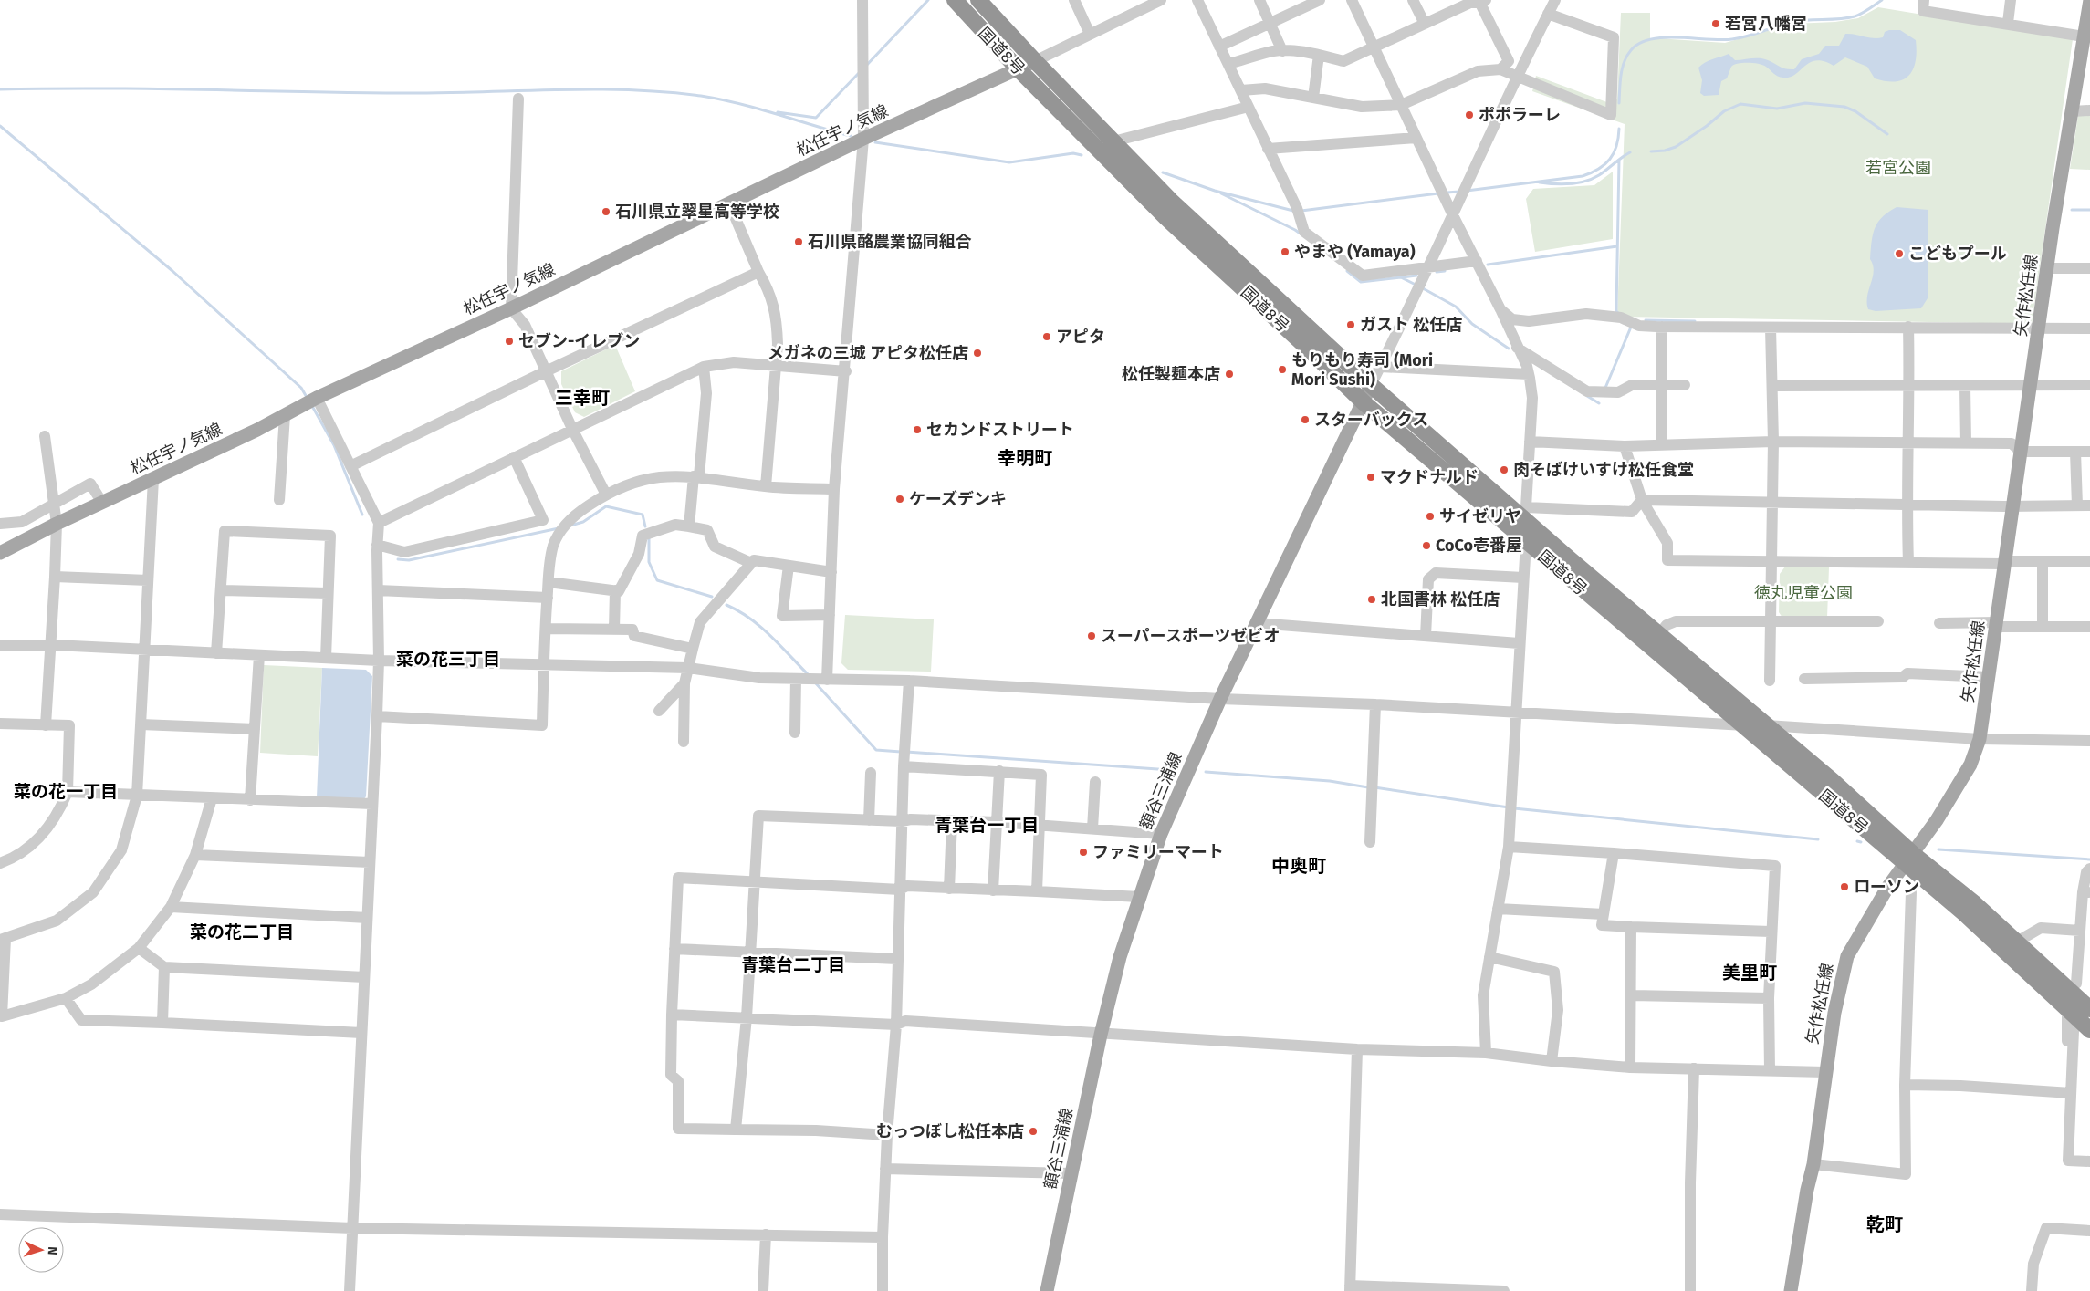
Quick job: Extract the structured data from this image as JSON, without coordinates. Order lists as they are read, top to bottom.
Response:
{
  "streets": {
    "highway": ["国道8号"],
    "main road": ["松任宇ノ気線", "矢作松任線", "額谷三浦線"]
  },
  "crossings": [
    ["国道8号", "松任宇ノ気線"],
    ["国道8号", "矢作松任線"],
    ["国道8号", "額谷三浦線"]
  ],
  "districts": [
    "三幸町",
    "幸明町",
    "菜の花三丁目",
    "菜の花一丁目",
    "青葉台一丁目",
    "中奥町",
    "菜の花二丁目",
    "青葉台二丁目",
    "美里町",
    "乾町"
  ],
  "parks": ["若宮公園", "徳丸児童公園"],
  "places": [
    "若宮八幡宮",
    "ポポラーレ",
    "石川県立翠星高等学校",
    "石川県酪農業協同組合",
    "やまや (Yamaya)",
    "こどもプール",
    "ガスト 松任店",
    "アピタ",
    "セブン-イレブン",
    "メガネの三城 アピタ松任店",
    "もりもり寿司 (Mori Mori Sushi)",
    "松任製麺本店",
    "スターバックス",
    "セカンドストリート",
    "肉そばけいすけ松任食堂",
    "マクドナルド",
    "ケーズデンキ",
    "サイゼリヤ",
    "CoCo壱番屋",
    "北国書林 松任店",
    "スーパースポーツゼビオ",
    "ファミリーマート",
    "ローソン",
    "むっつぼし松任本店"
  ],
  "north": "right"
}
